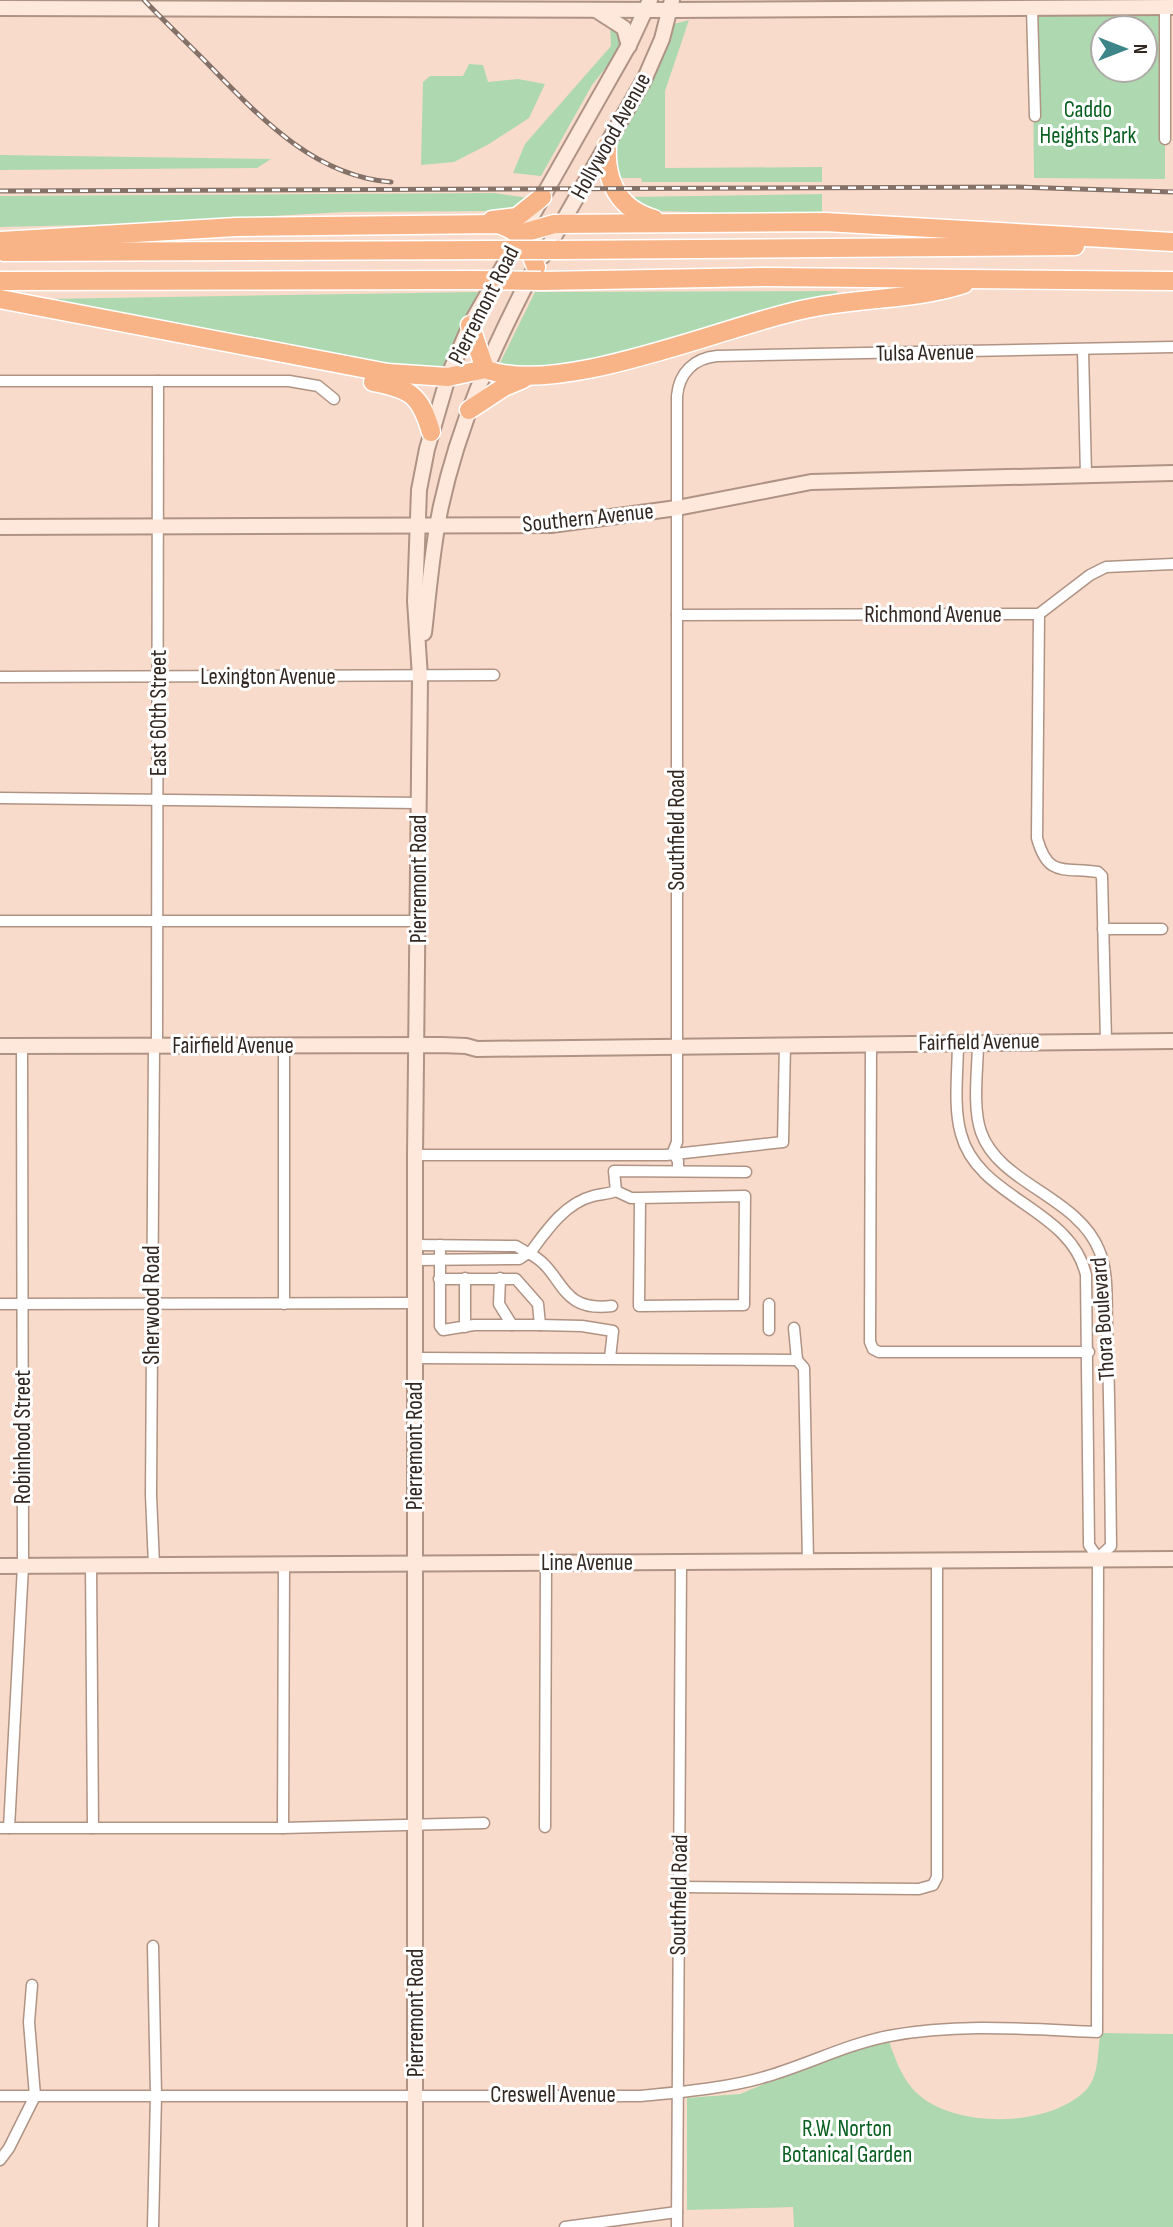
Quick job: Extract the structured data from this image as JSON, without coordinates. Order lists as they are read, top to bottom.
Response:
{
  "streets": {
    "main road": [
      "Hollywood Avenue",
      "Pierremont Road",
      "Southern Avenue",
      "Fairfield Avenue",
      "Line Avenue"
    ],
    "street": [
      "Tulsa Avenue",
      "Richmond Avenue",
      "Lexington Avenue",
      "East 60th Street",
      "Southfield Road",
      "Sherwood Road",
      "Thora Boulevard",
      "Robinhood Street",
      "Creswell Avenue"
    ]
  },
  "crossings": [
    ["Hollywood Avenue", "Pierremont Road"],
    ["Pierremont Road", "Southern Avenue"],
    ["Pierremont Road", "Lexington Avenue"],
    ["Pierremont Road", "Fairfield Avenue"],
    ["Pierremont Road", "Line Avenue"],
    ["Pierremont Road", "Creswell Avenue"],
    ["Tulsa Avenue", "Southfield Road"],
    ["Southern Avenue", "East 60th Street"],
    ["Southern Avenue", "Southfield Road"],
    ["Richmond Avenue", "Southfield Road"],
    ["Lexington Avenue", "East 60th Street"],
    ["East 60th Street", "Fairfield Avenue"],
    ["East 60th Street", "Sherwood Road"],
    ["Southfield Road", "Fairfield Avenue"],
    ["Southfield Road", "Line Avenue"],
    ["Southfield Road", "Creswell Avenue"],
    ["Fairfield Avenue", "Sherwood Road"],
    ["Fairfield Avenue", "Thora Boulevard"],
    ["Fairfield Avenue", "Robinhood Street"],
    ["Sherwood Road", "Line Avenue"],
    ["Thora Boulevard", "Line Avenue"],
    ["Thora Boulevard", "Creswell Avenue"],
    ["Robinhood Street", "Line Avenue"]
  ],
  "parks": ["Caddo Heights Park", "R.W. Norton Botanical Garden"],
  "north": "right"
}
